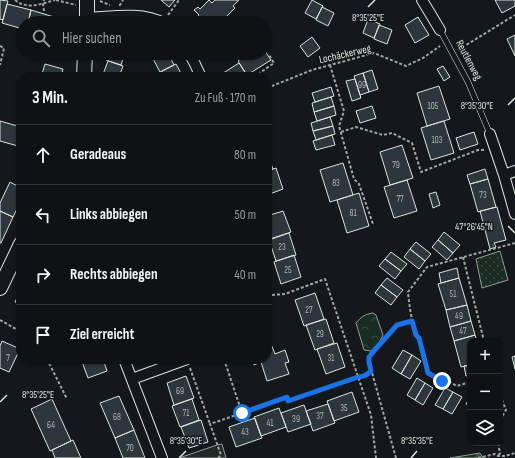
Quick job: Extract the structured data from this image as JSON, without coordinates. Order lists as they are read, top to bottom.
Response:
{
  "streets": {
    "street": ["Reutlenweg"],
    "path": ["Lochäckerweg"]
  },
  "crossings": [
    ["Lochäckerweg", "Reutlenweg"]
  ],
  "house_numbers": [
    "99",
    "105",
    "103",
    "79",
    "83",
    "73",
    "77",
    "81",
    "23",
    "25",
    "51",
    "27",
    "49",
    "47",
    "29",
    "7",
    "31",
    "69",
    "35",
    "71",
    "37",
    "68",
    "39",
    "41",
    "64",
    "43",
    "70"
  ],
  "page": {
    "search": "Hier suchen",
    "heading": ["3 Min.", "Zu Fuß · 170 m"],
    "list": [
      ["Geradeaus", "80 m"],
      ["Links abbiegen", "50 m"],
      ["Rechts abbiegen", "40 m"],
      "Ziel erreicht"
    ],
    "map_buttons": ["+", "−"]
  },
  "coordinates": [
    "8°35'25\"E",
    "8°35'30\"E",
    "47°26'45\"N",
    "8°35'35\"E"
  ]
}
